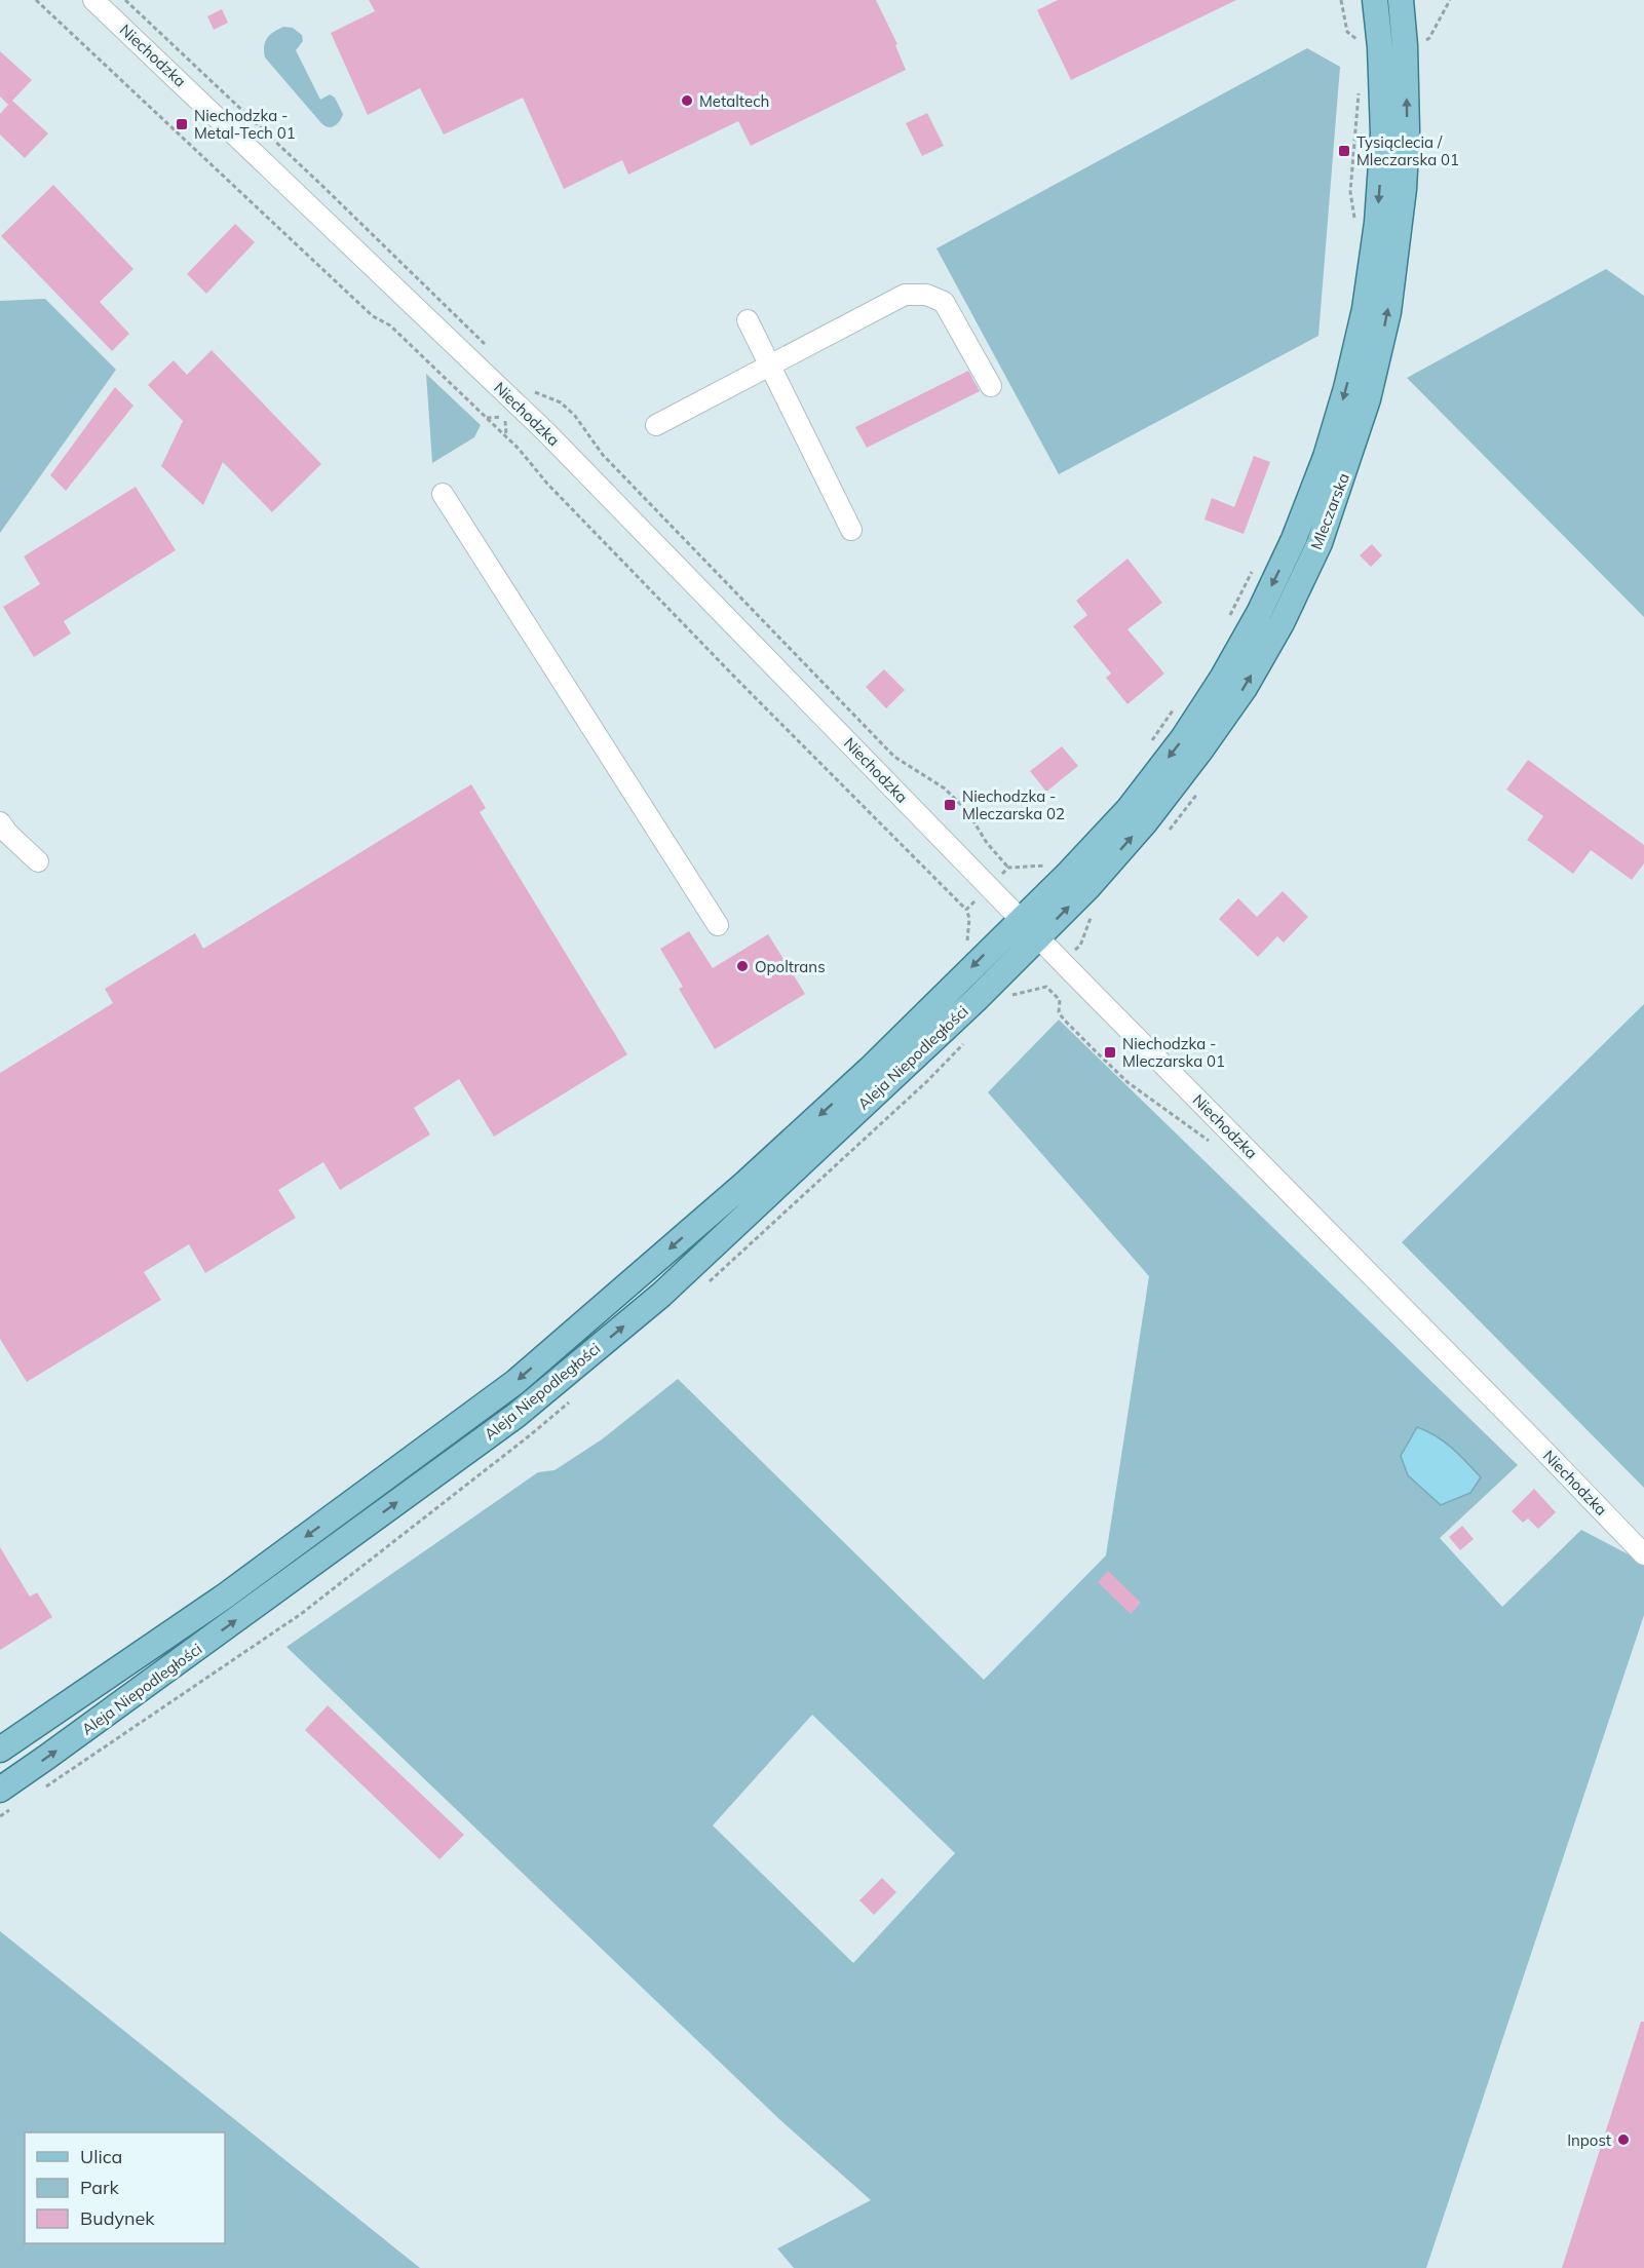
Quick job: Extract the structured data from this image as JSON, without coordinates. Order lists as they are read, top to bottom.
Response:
{
  "streets": {
    "main road": ["Mleczarska", "Aleja Niepodległości"],
    "street": ["Niechodzka"]
  },
  "crossings": [
    ["Niechodzka", "Mleczarska"],
    ["Niechodzka", "Aleja Niepodległości"],
    ["Mleczarska", "Aleja Niepodległości"]
  ],
  "places": {
    "other": ["Metaltech", "Opoltrans", "Inpost"],
    "transit": [
      "Niechodzka - Metal-Tech 01",
      "Tysiąclecia / Mleczarska 01",
      "Niechodzka - Mleczarska 02",
      "Niechodzka - Mleczarska 01"
    ]
  },
  "legend": ["Ulica", "Park", "Budynek"]
}
